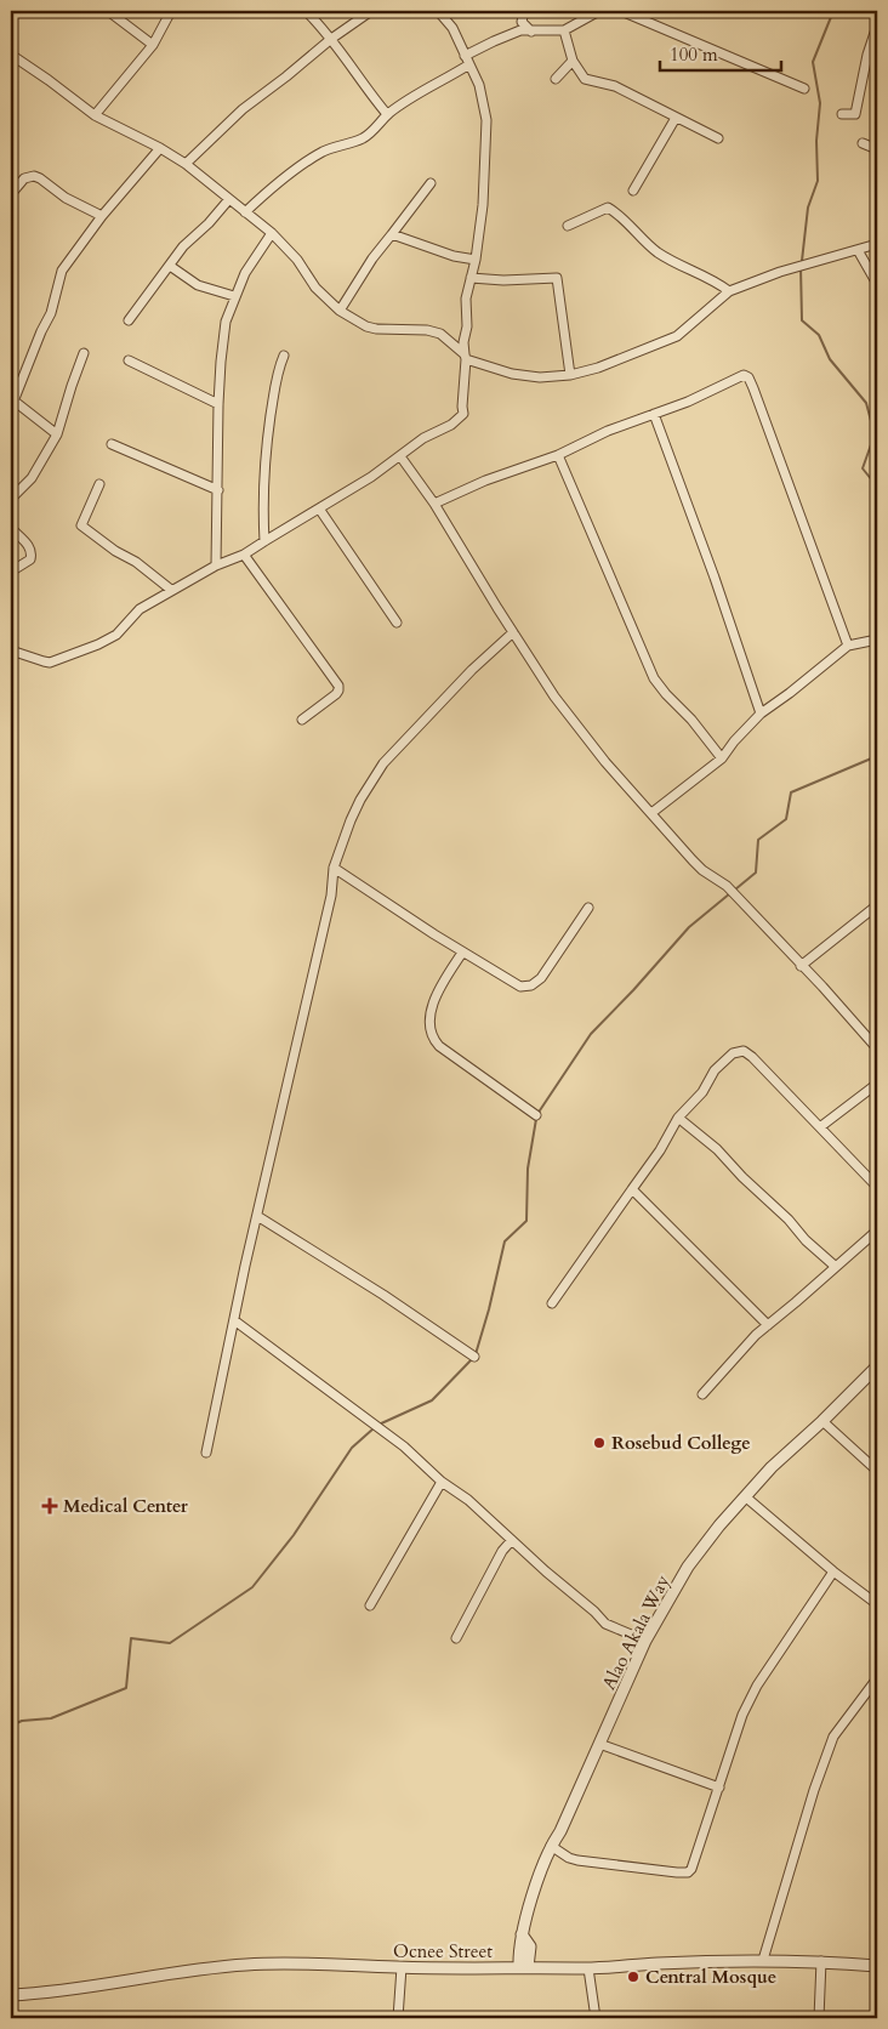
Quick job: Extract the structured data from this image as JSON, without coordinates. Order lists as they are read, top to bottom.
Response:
{
  "streets": {
    "street": ["Alao Akala Way", "Ocnee Street"]
  },
  "crossings": [
    ["Alao Akala Way", "Ocnee Street"]
  ],
  "places": {
    "other": ["Rosebud College", "Central Mosque"],
    "health": ["Medical Center"]
  },
  "scale_bar": "100 m"
}
